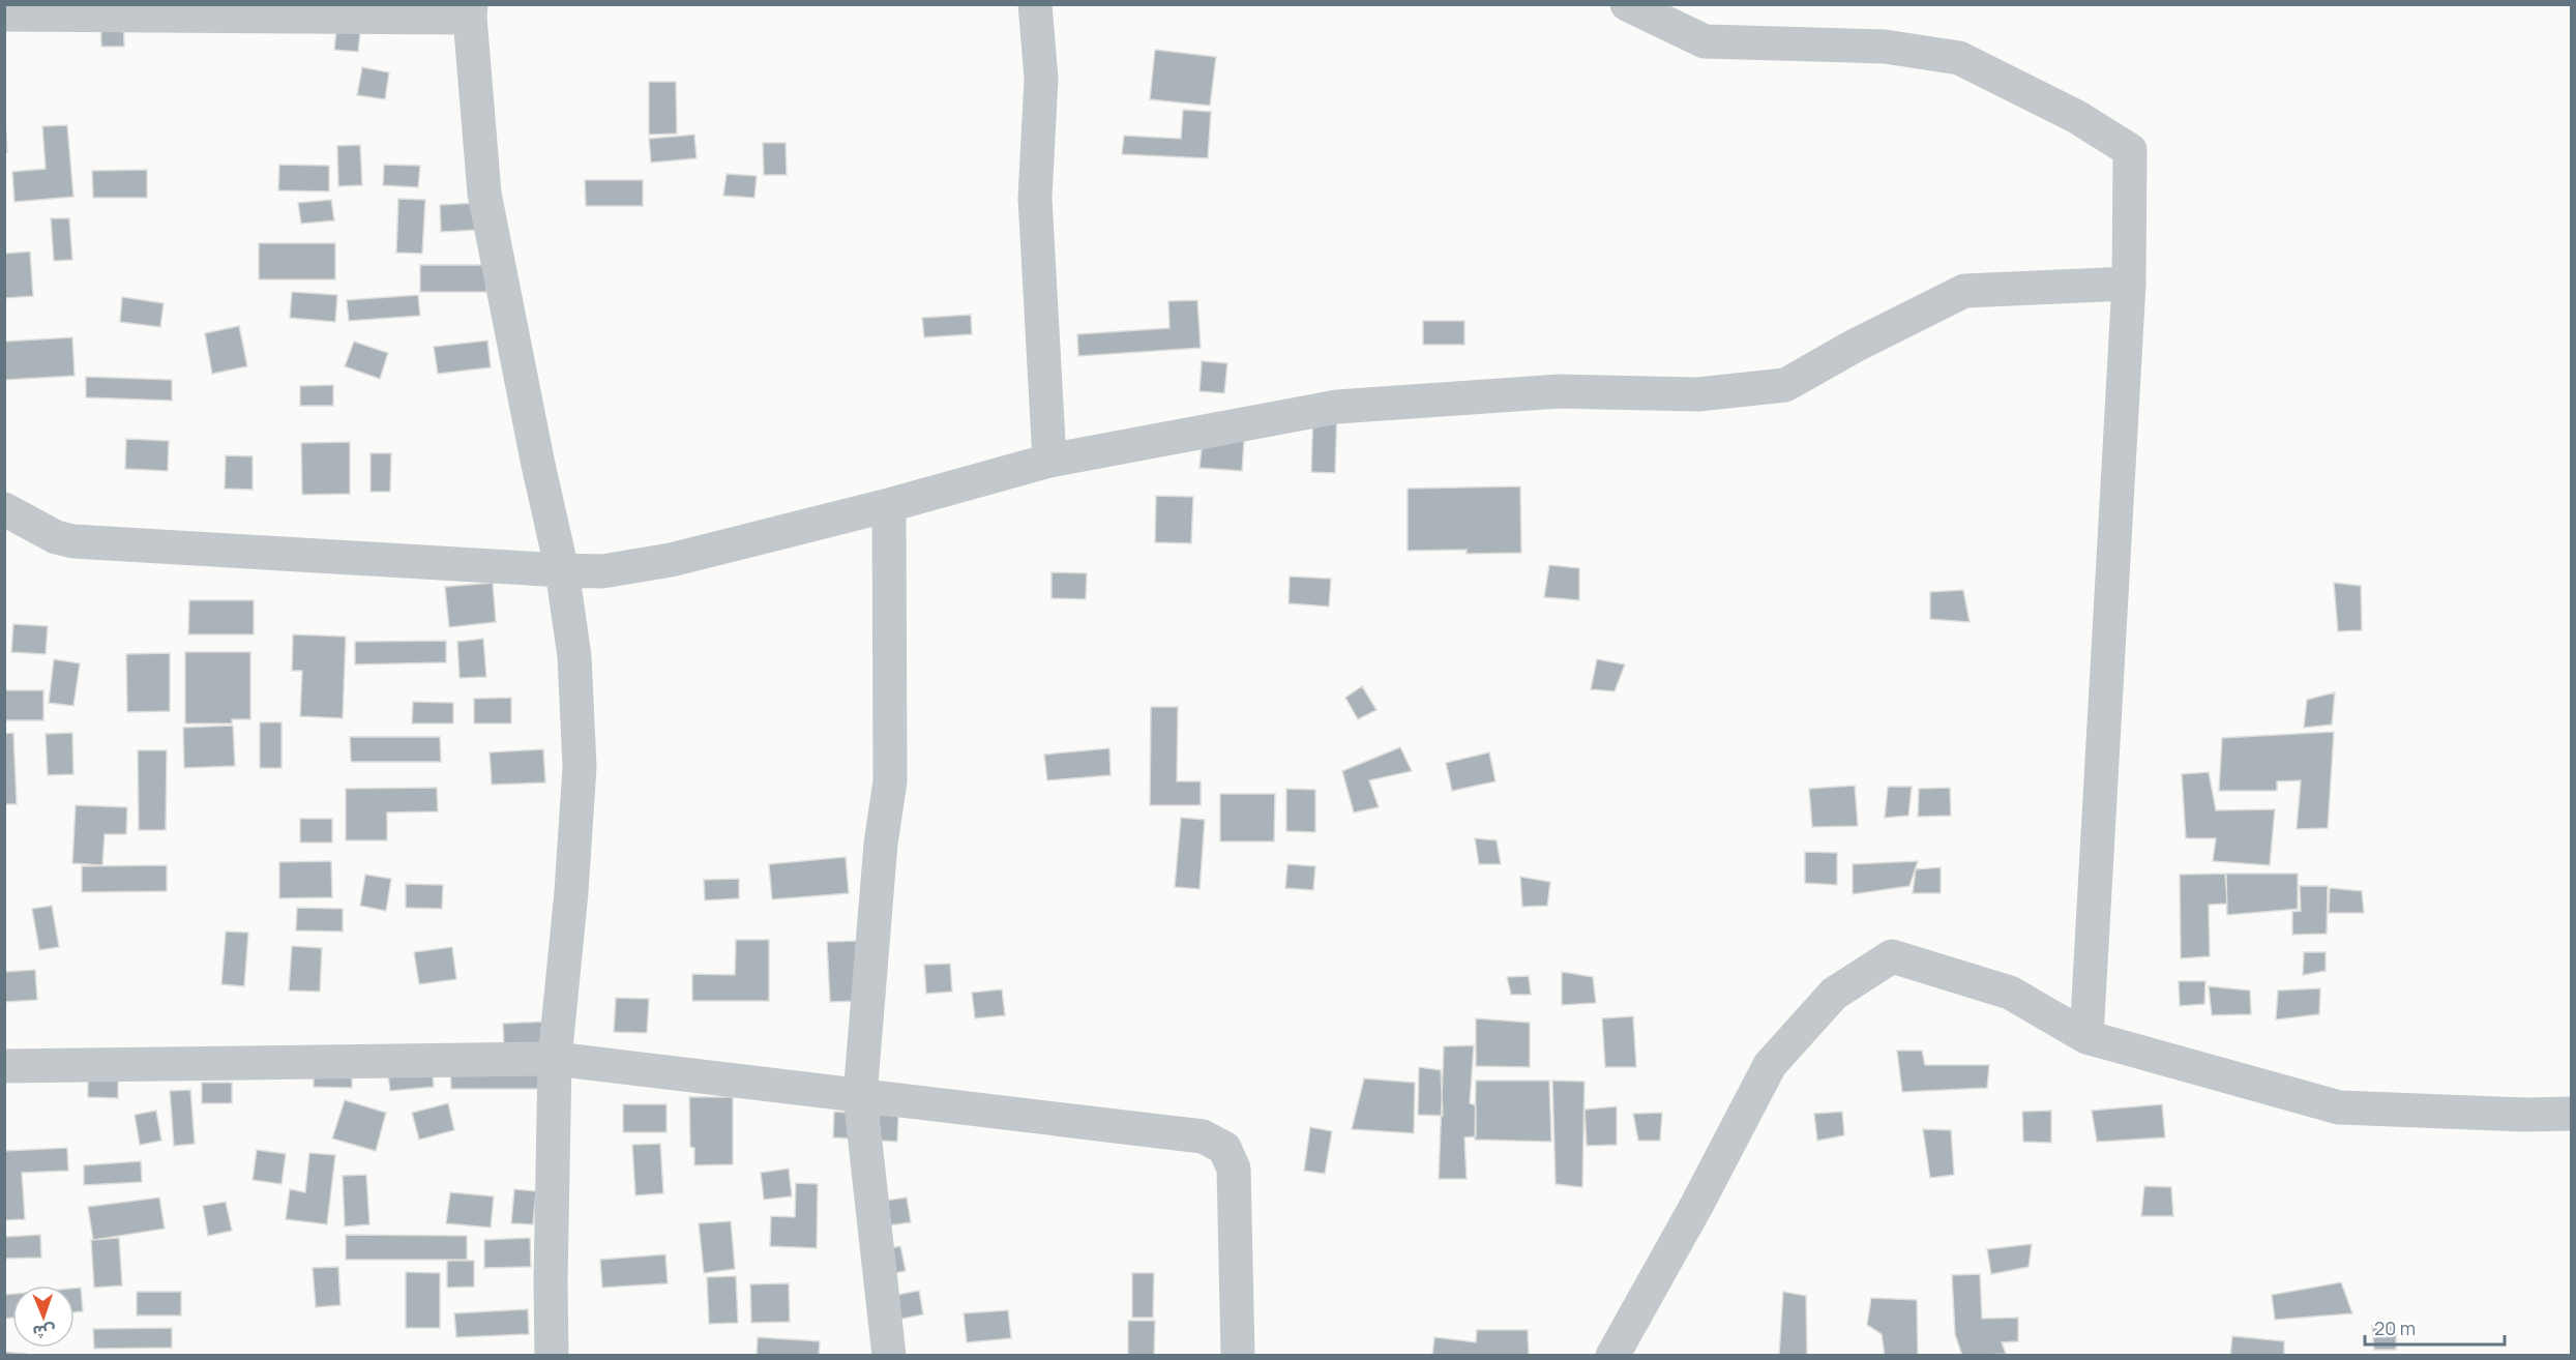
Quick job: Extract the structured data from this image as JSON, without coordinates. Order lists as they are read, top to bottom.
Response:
{
  "scale_bar": "20 m",
  "north": "bottom"
}
